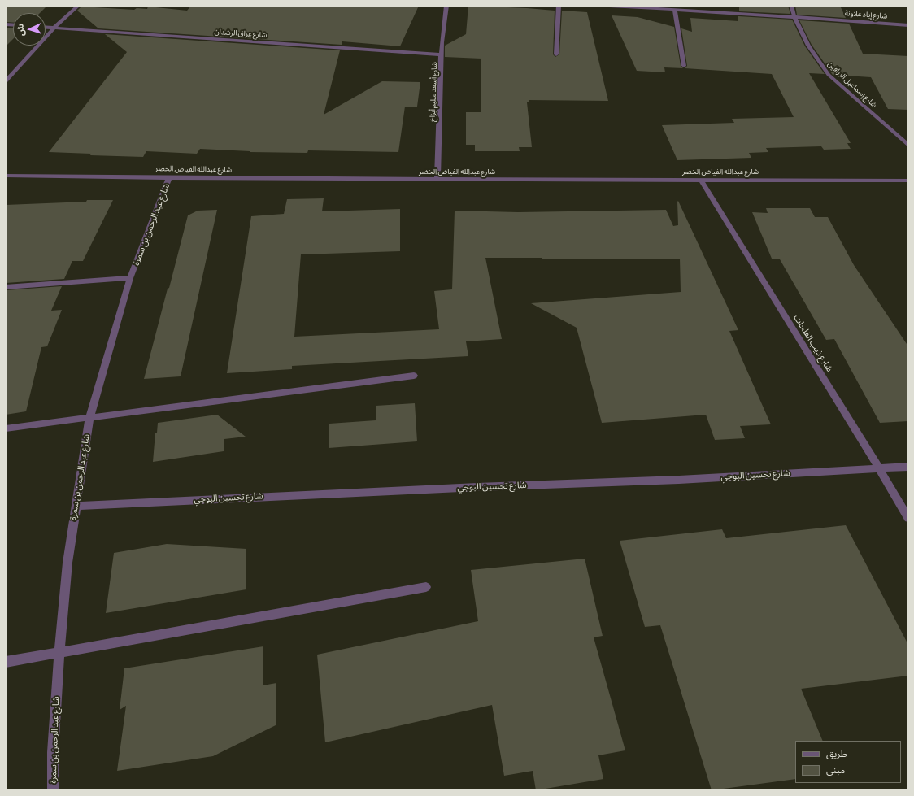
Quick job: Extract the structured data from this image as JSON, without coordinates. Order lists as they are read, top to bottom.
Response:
{
  "streets": {
    "street": [
      "شارع إياد علاونة",
      "شارع عراق الرشدان",
      "شارع إسماعيل الزراقين",
      "شارع أسعد سليم أبزاخ",
      "شارع عبدالله الفياض الخضر",
      "شارع عبد الرحمن بن سمرة",
      "شارع ذيب الفلحات",
      "شارع تحسين البوجي"
    ]
  },
  "crossings": [
    ["شارع إياد علاونة", "شارع إسماعيل الزراقين"],
    ["شارع عراق الرشدان", "شارع أسعد سليم أبزاخ"],
    ["شارع أسعد سليم أبزاخ", "شارع عبدالله الفياض الخضر"],
    ["شارع عبدالله الفياض الخضر", "شارع عبد الرحمن بن سمرة"],
    ["شارع عبدالله الفياض الخضر", "شارع ذيب الفلحات"],
    ["شارع عبد الرحمن بن سمرة", "شارع تحسين البوجي"],
    ["شارع ذيب الفلحات", "شارع تحسين البوجي"]
  ],
  "legend": ["طريق", "مبنى"],
  "north": "left"
}
